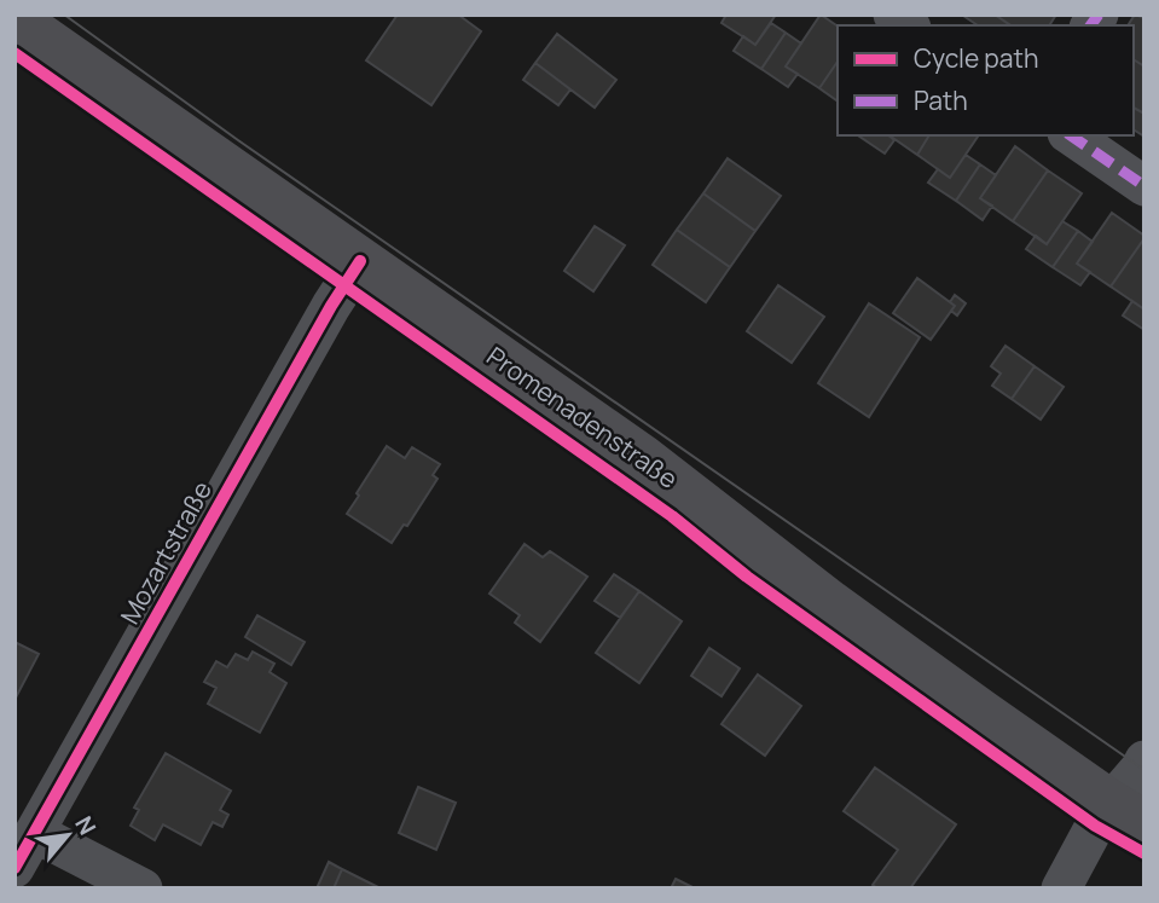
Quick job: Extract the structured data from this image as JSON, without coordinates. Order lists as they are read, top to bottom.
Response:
{
  "streets": {
    "main road": ["Promenadenstraße"],
    "street": ["Mozartstraße"]
  },
  "crossings": [
    ["Promenadenstraße", "Mozartstraße"]
  ],
  "legend": ["Cycle path", "Path"],
  "north": "top right"
}
